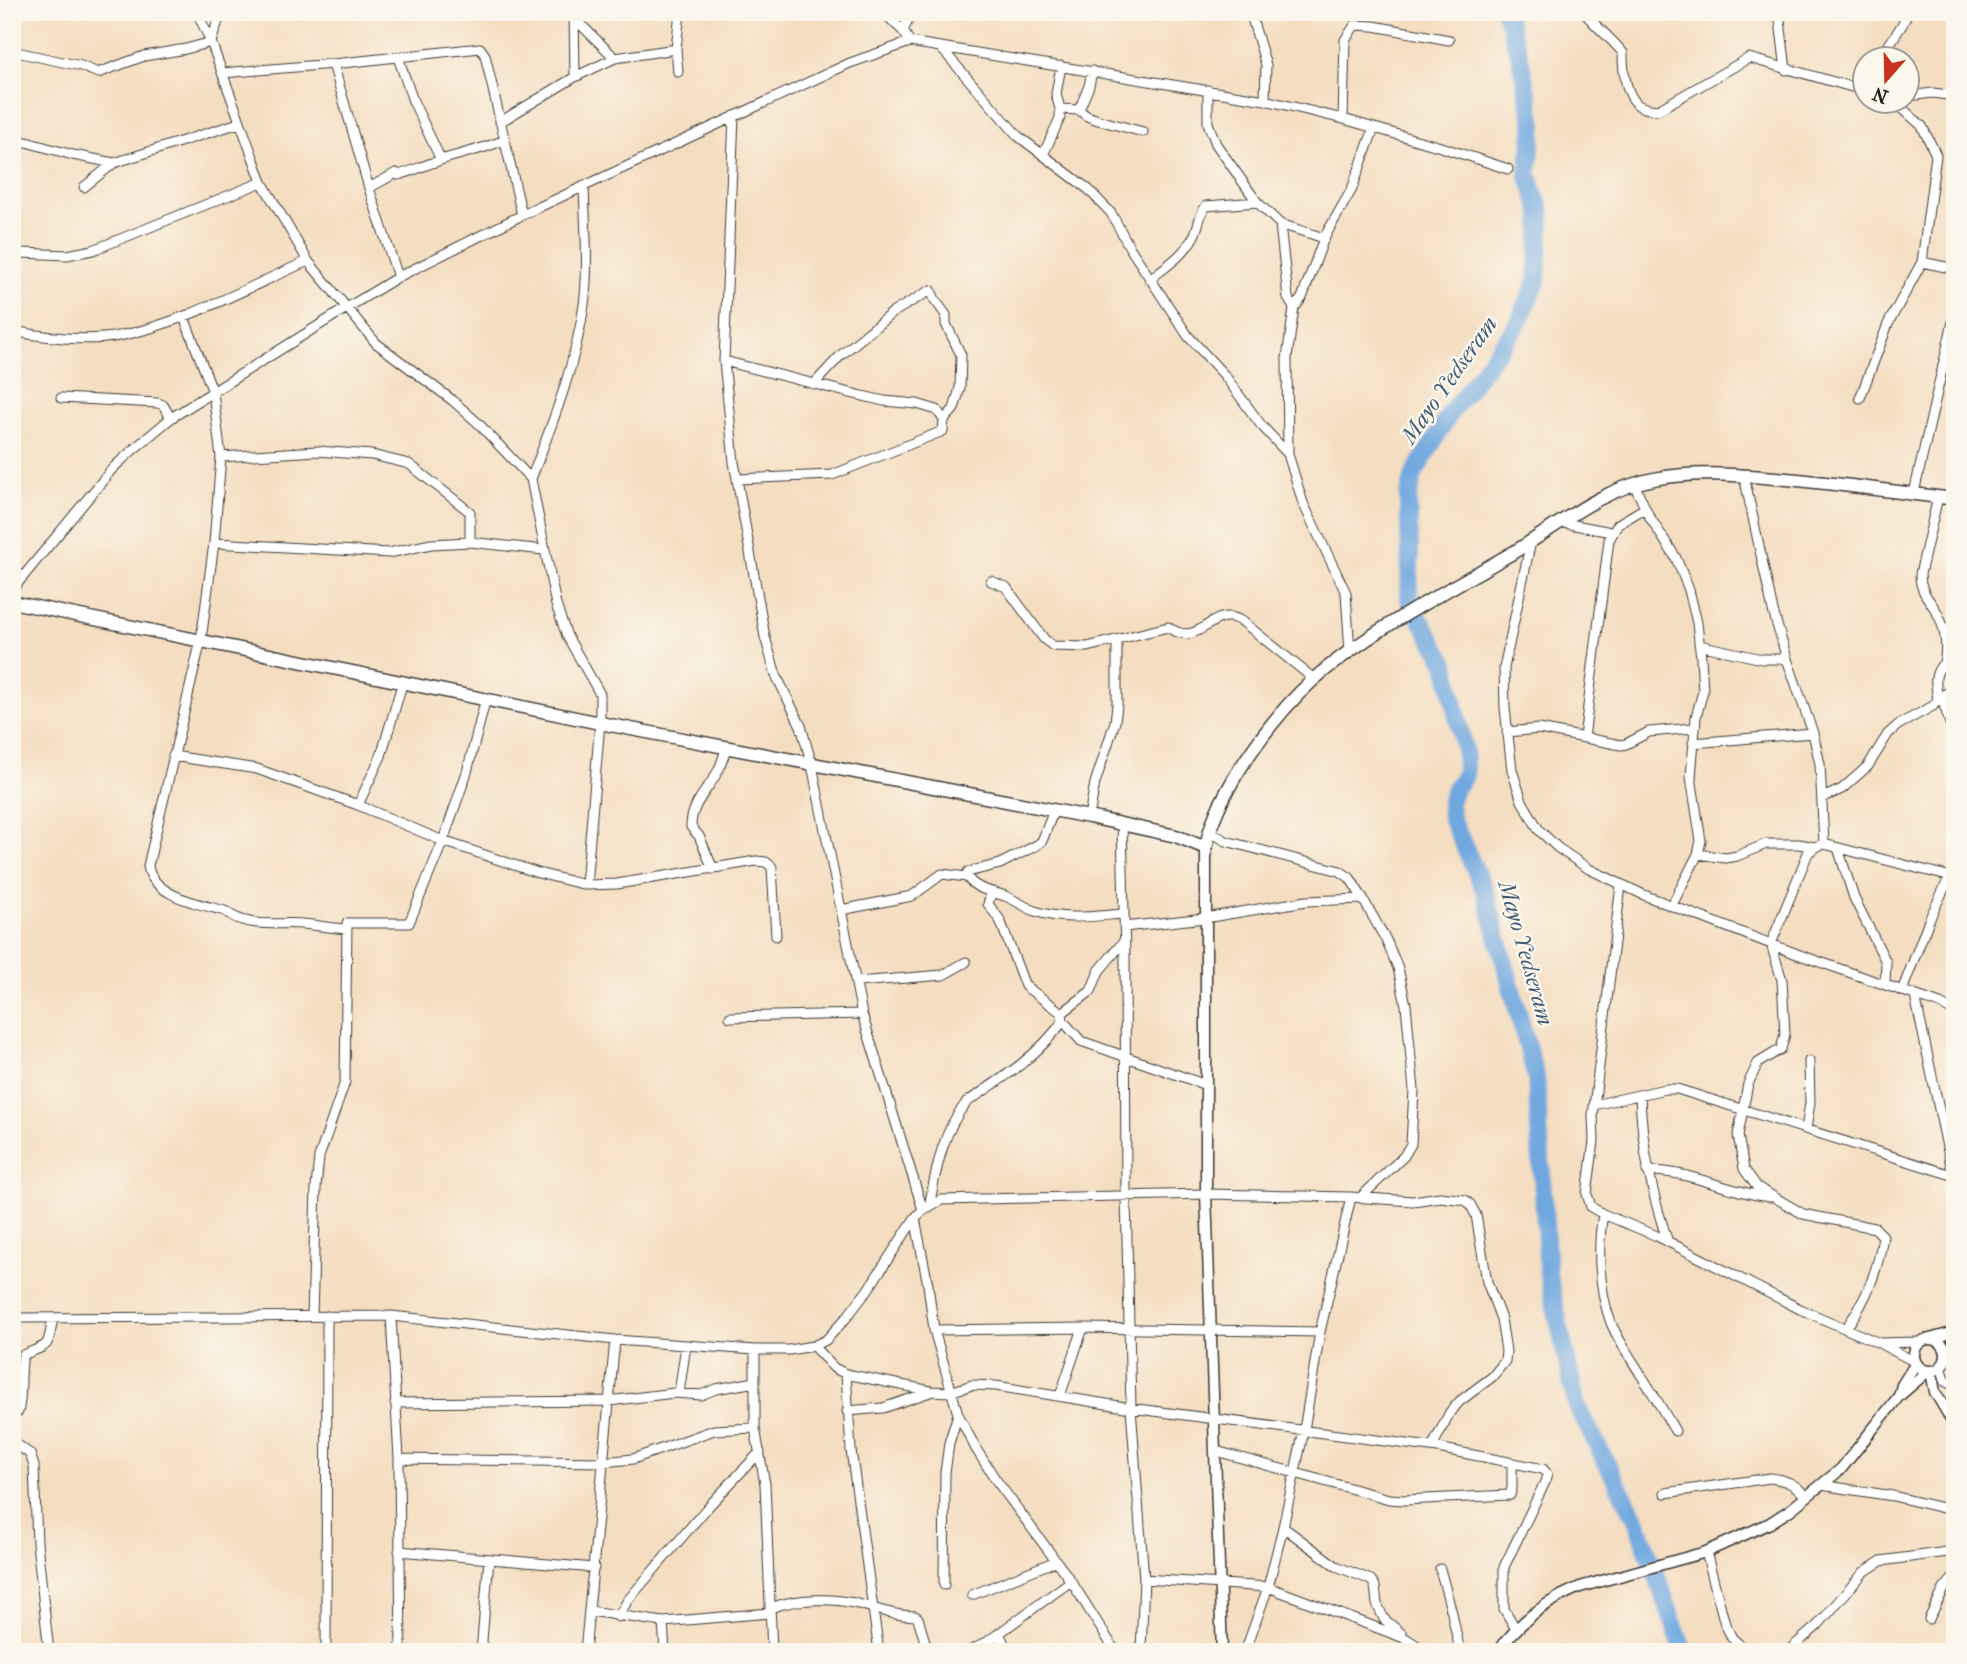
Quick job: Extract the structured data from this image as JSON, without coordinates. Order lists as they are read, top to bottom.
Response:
{
  "water": ["Mayo Yedseram"],
  "north": "bottom"
}
